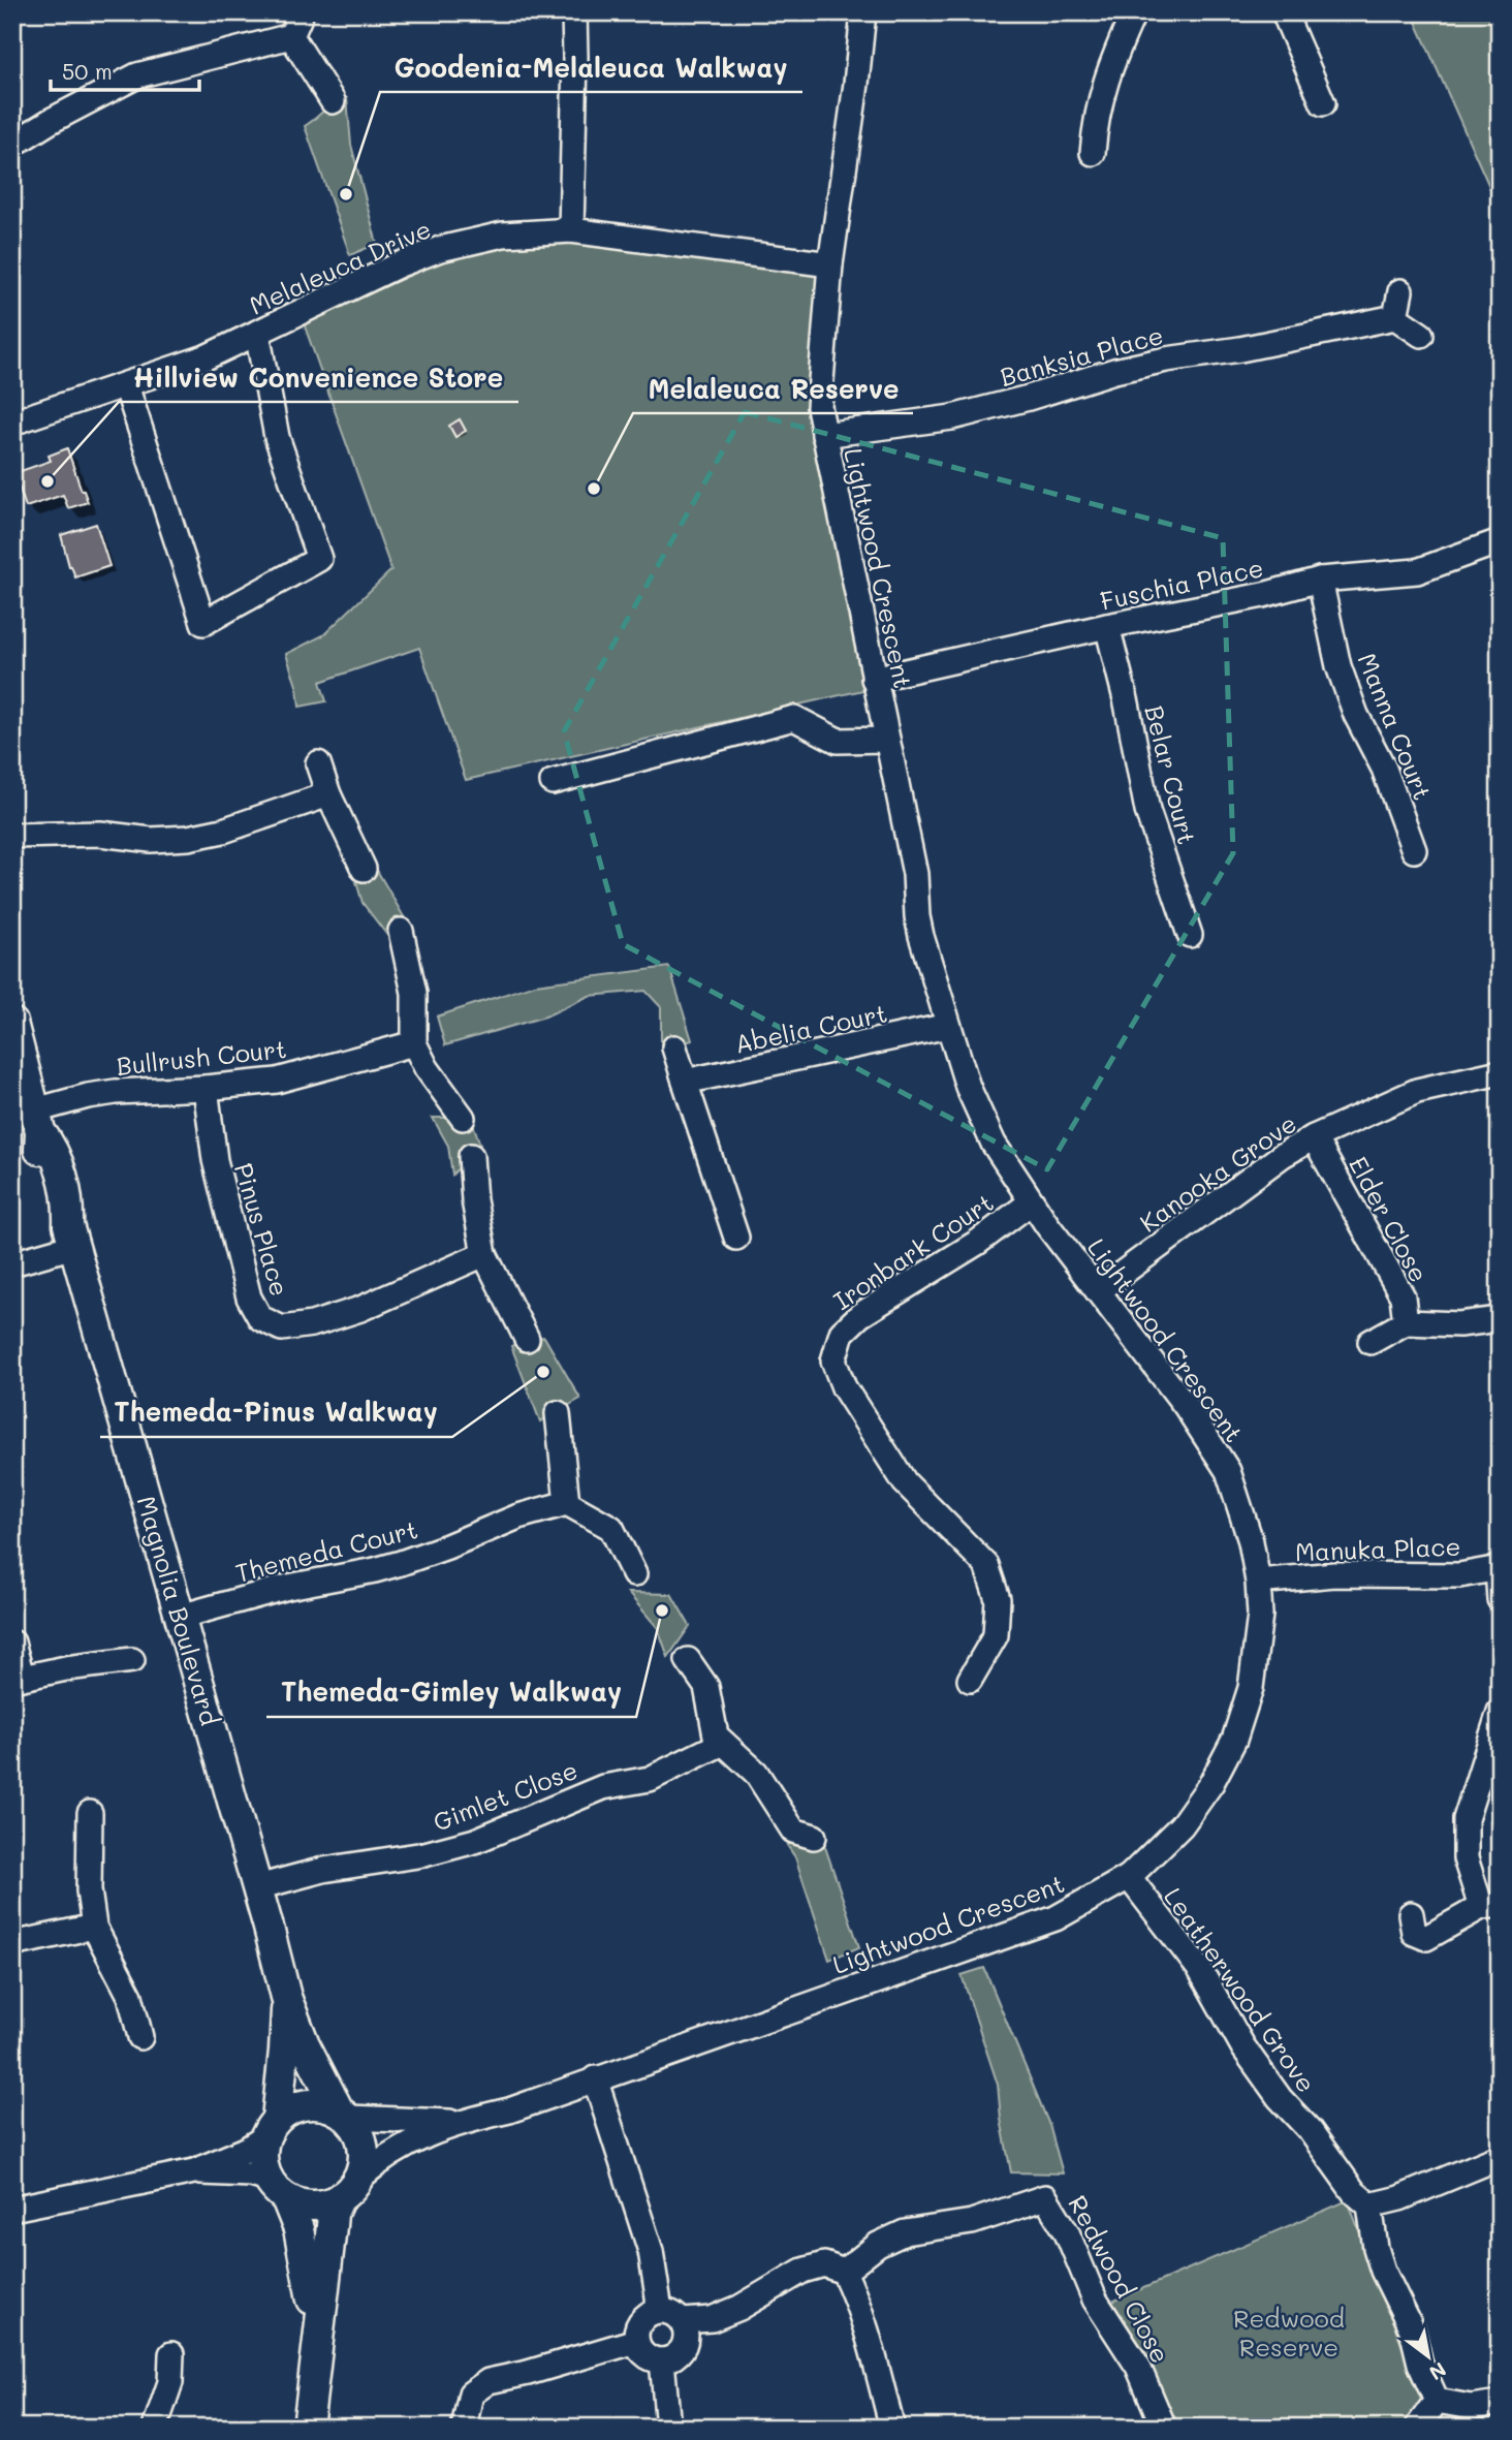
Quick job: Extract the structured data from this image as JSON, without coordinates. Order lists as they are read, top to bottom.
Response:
{
  "streets": {
    "street": [
      "Melaleuca Drive",
      "Banksia Place",
      "Lightwood Crescent",
      "Fuschia Place",
      "Manna Court",
      "Belar Court",
      "Abelia Court",
      "Bullrush Court",
      "Kanooka Grove",
      "Elder Close",
      "Pinus Place",
      "Ironbark Court",
      "Manuka Place",
      "Themeda Court",
      "Magnolia Boulevard",
      "Gimlet Close",
      "Leatherwood Grove",
      "Redwood Close"
    ]
  },
  "crossings": [
    ["Melaleuca Drive", "Lightwood Crescent"],
    ["Banksia Place", "Lightwood Crescent"],
    ["Lightwood Crescent", "Fuschia Place"],
    ["Lightwood Crescent", "Abelia Court"],
    ["Lightwood Crescent", "Kanooka Grove"],
    ["Lightwood Crescent", "Ironbark Court"],
    ["Lightwood Crescent", "Manuka Place"],
    ["Lightwood Crescent", "Magnolia Boulevard"],
    ["Lightwood Crescent", "Leatherwood Grove"],
    ["Fuschia Place", "Manna Court"],
    ["Fuschia Place", "Belar Court"],
    ["Bullrush Court", "Pinus Place"],
    ["Bullrush Court", "Magnolia Boulevard"],
    ["Kanooka Grove", "Elder Close"],
    ["Themeda Court", "Magnolia Boulevard"],
    ["Magnolia Boulevard", "Gimlet Close"]
  ],
  "parks": ["Redwood Reserve"],
  "places": [
    "Goodenia-Melaleuca Walkway",
    "Hillview Convenience Store",
    "Melaleuca Reserve",
    "Themeda-Pinus Walkway",
    "Themeda-Gimley Walkway"
  ],
  "scale_bar": "50 m",
  "north": "bottom right"
}
